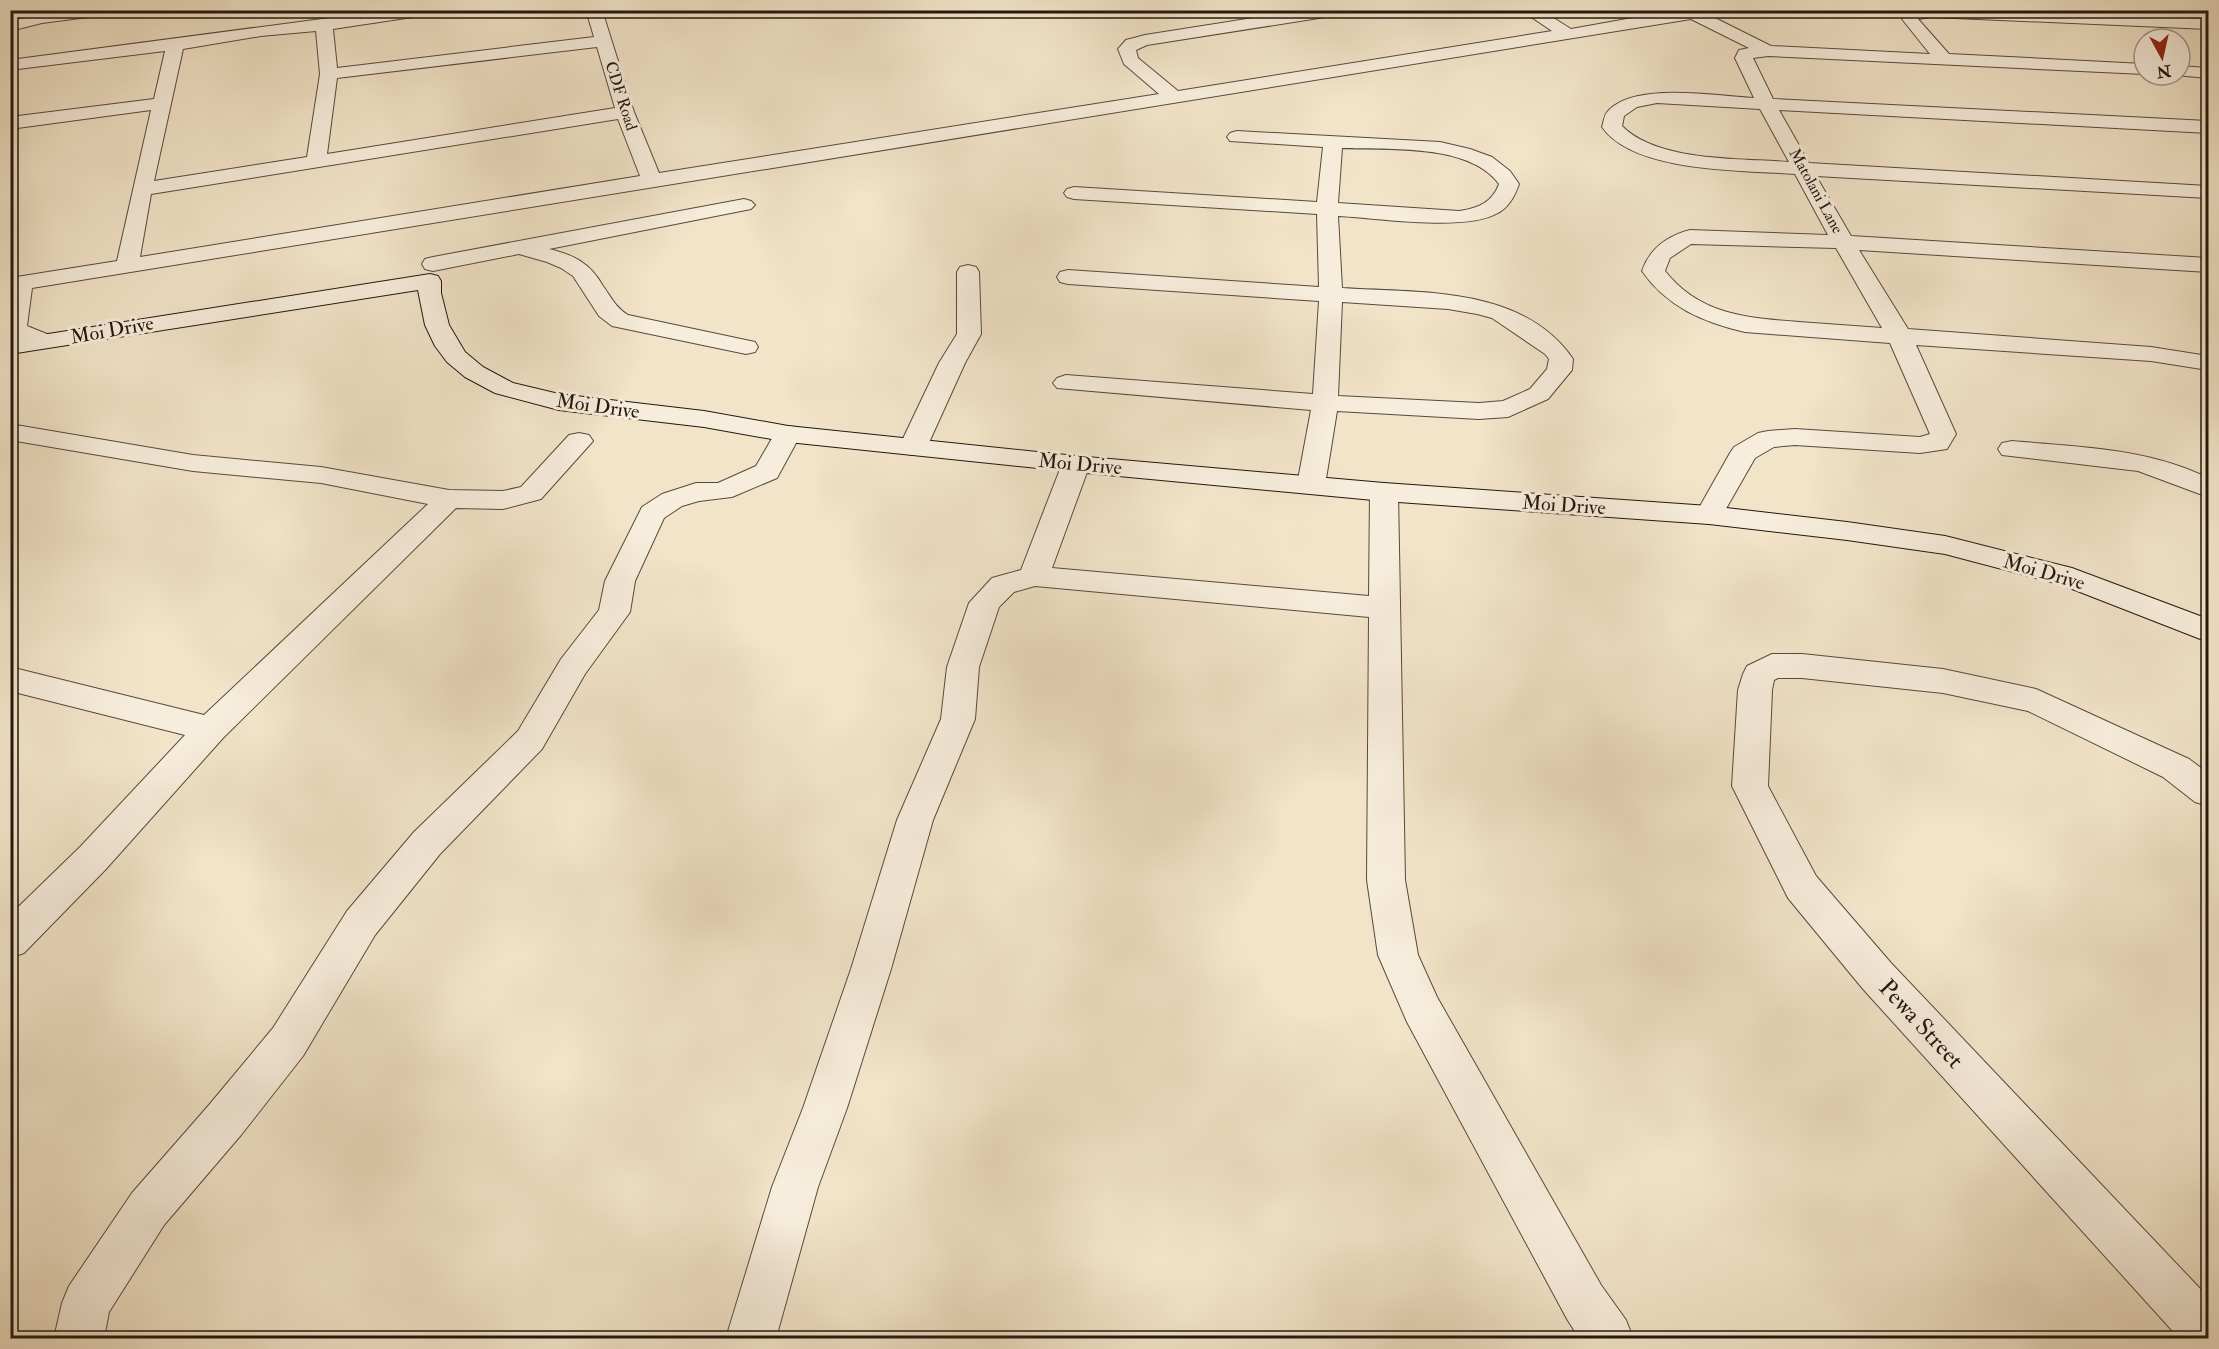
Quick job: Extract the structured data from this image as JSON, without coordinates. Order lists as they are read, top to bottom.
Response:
{
  "streets": {
    "street": [
      "CDF Road",
      "Matolani Lane",
      "Moi Drive",
      "Pewa Street"
    ]
  },
  "crossings": [
    ["Matolani Lane", "Moi Drive"]
  ],
  "north": "bottom"
}
